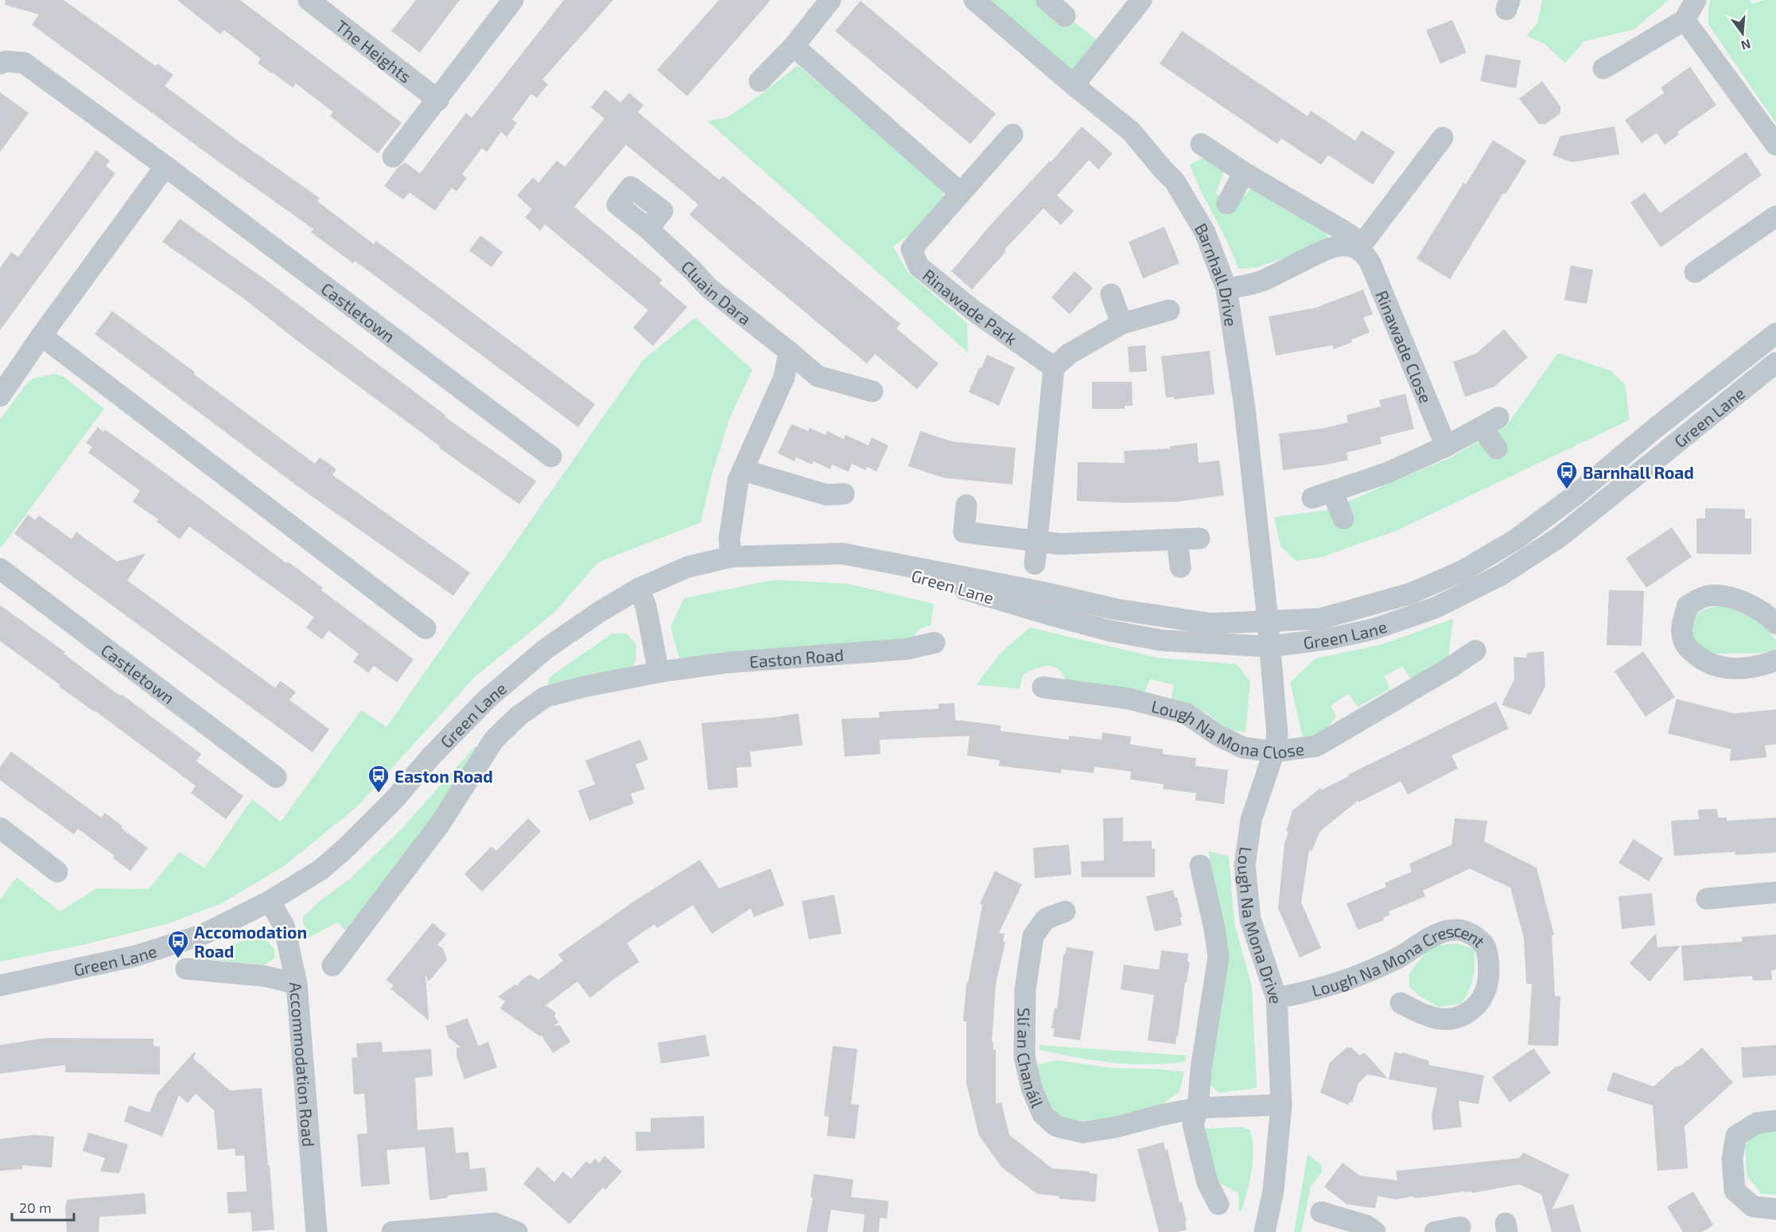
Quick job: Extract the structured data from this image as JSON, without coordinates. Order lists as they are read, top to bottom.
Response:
{
  "streets": {
    "street": [
      "The Heights",
      "Barnhall Drive",
      "Cluain Dara",
      "Rinawade Park",
      "Castletown",
      "Rinawade Close",
      "Green Lane",
      "Easton Road",
      "Lough Na Mona Close",
      "Lough Na Mona Drive",
      "Lough Na Mona Crescent",
      "Slí an Chanáil",
      "Accommodation Road"
    ]
  },
  "crossings": [
    ["Barnhall Drive", "Green Lane"],
    ["Barnhall Drive", "Lough Na Mona Drive"],
    ["Green Lane", "Lough Na Mona Drive"],
    ["Green Lane", "Accommodation Road"],
    ["Lough Na Mona Close", "Lough Na Mona Drive"],
    ["Lough Na Mona Drive", "Lough Na Mona Crescent"],
    ["Lough Na Mona Drive", "Slí an Chanáil"]
  ],
  "places": {
    "bus stop": ["Barnhall Road", "Easton Road", "Accomodation Road"]
  },
  "scale_bar": "20 m",
  "north": "bottom"
}
